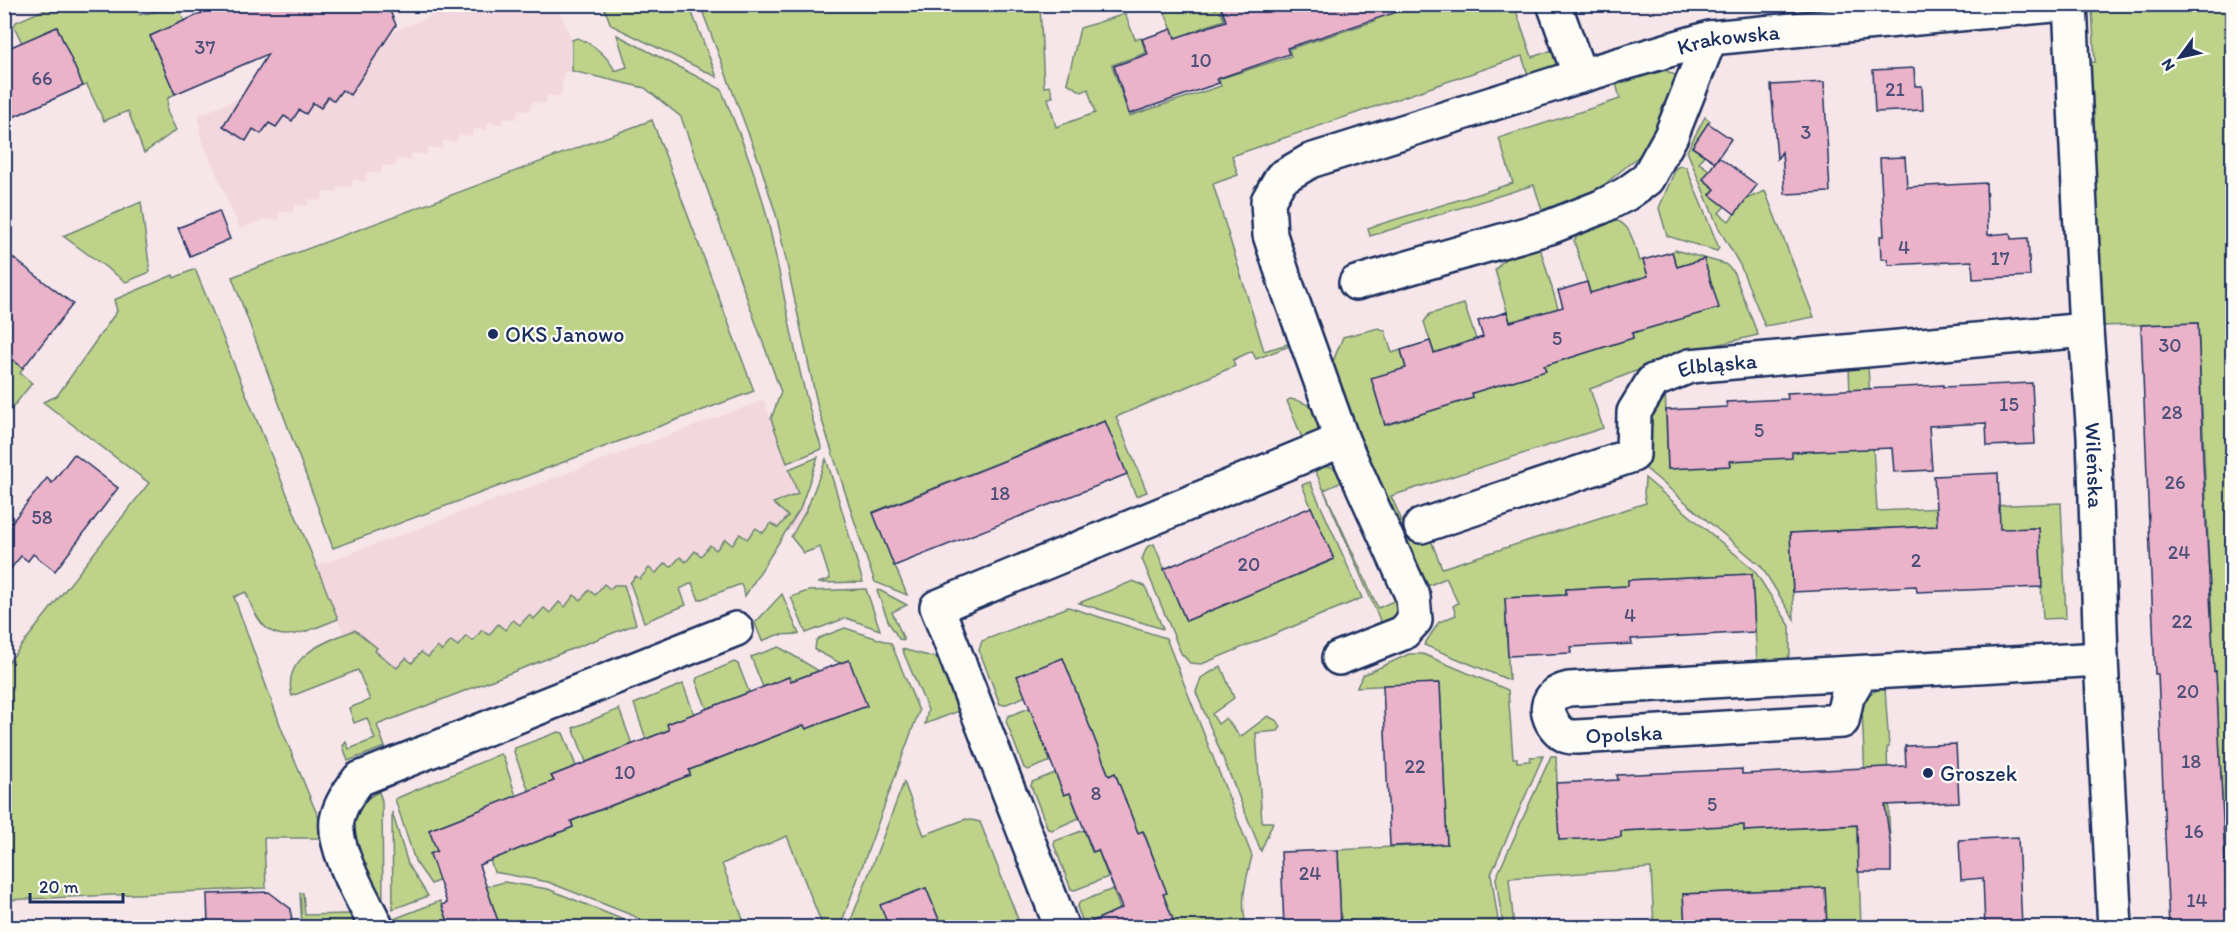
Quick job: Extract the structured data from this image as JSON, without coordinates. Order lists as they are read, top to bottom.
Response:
{
  "streets": {
    "street": [
      "Krakowska",
      "Elbląska",
      "Wileńska",
      "Opolska"
    ]
  },
  "crossings": [
    ["Elbląska", "Wileńska"],
    ["Wileńska", "Opolska"]
  ],
  "places": ["OKS Janowo", "Groszek"],
  "house_numbers": [
    "37",
    "10",
    "66",
    "21",
    "3",
    "4",
    "17",
    "5",
    "30",
    "15",
    "28",
    "5",
    "26",
    "18",
    "58",
    "24",
    "2",
    "20",
    "4",
    "22",
    "20",
    "18",
    "22",
    "10",
    "8",
    "5",
    "16",
    "24",
    "14"
  ],
  "scale_bar": "20 m",
  "north": "bottom left"
}
